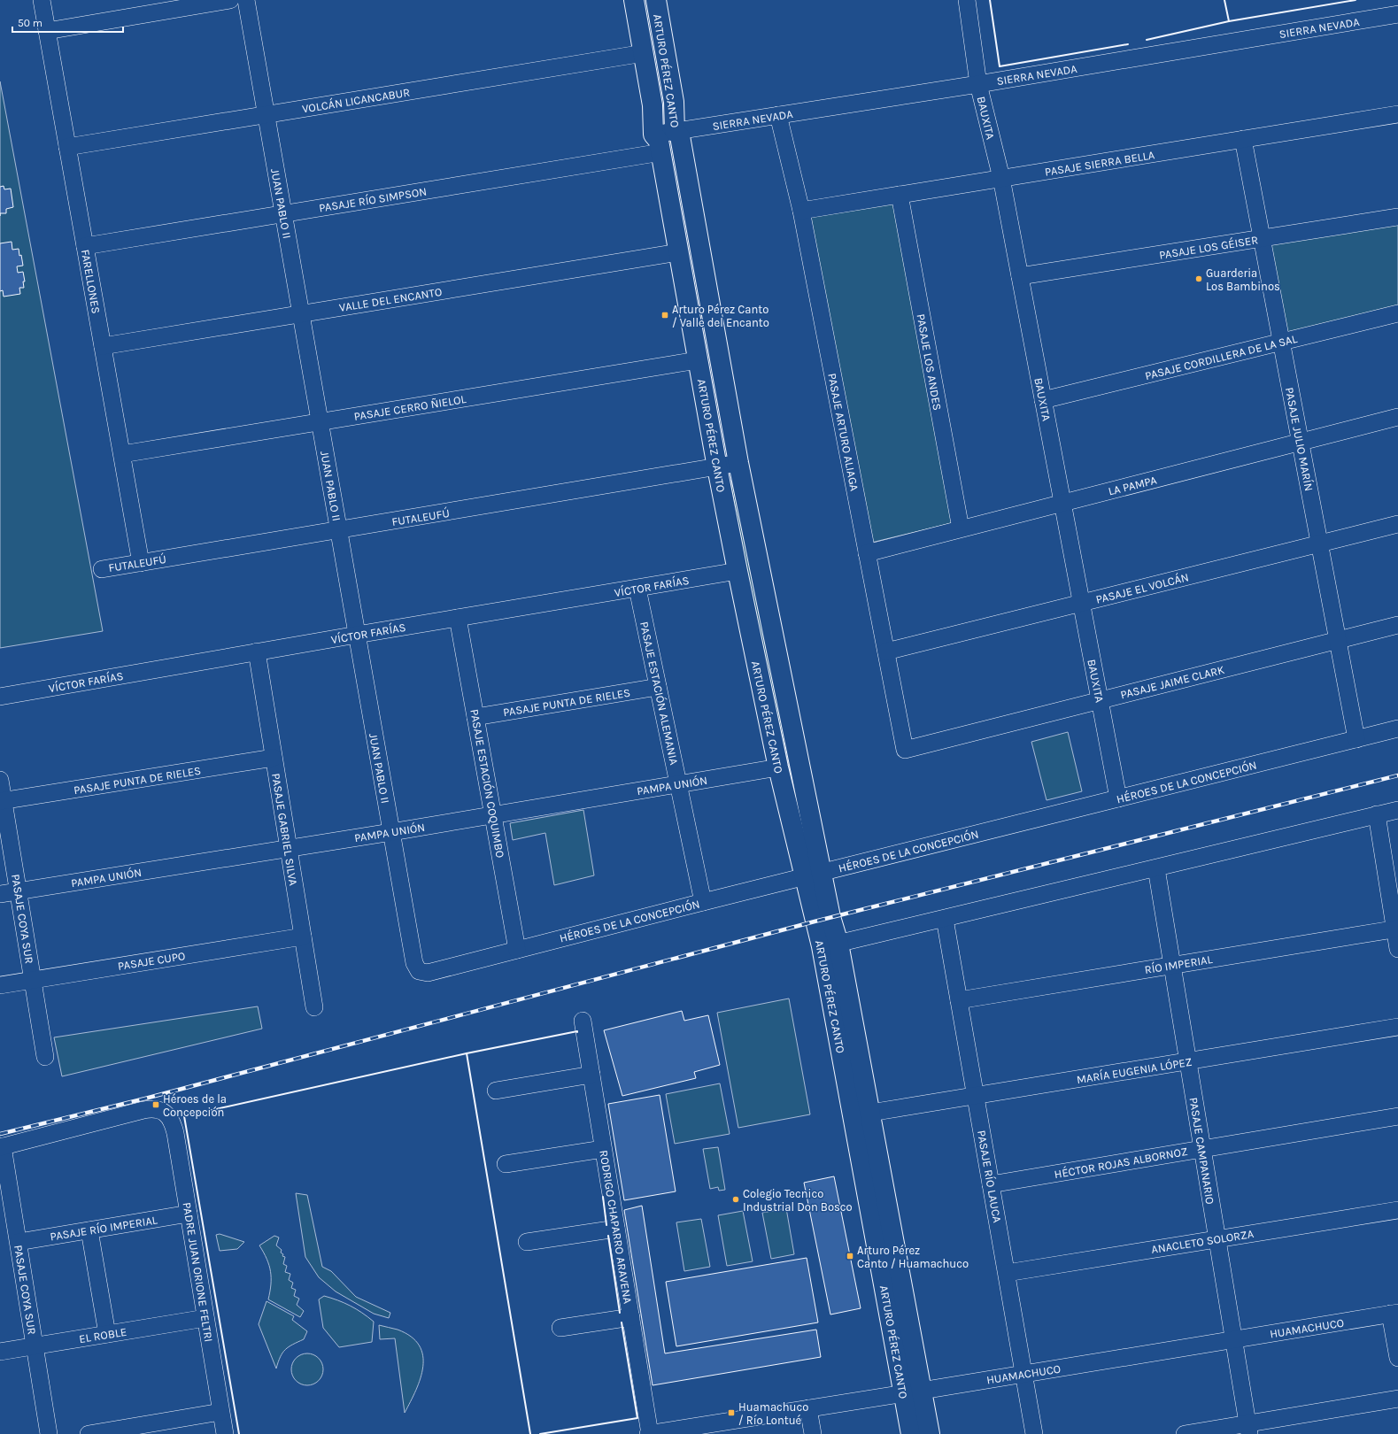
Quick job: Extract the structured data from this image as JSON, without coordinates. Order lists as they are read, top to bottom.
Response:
{
  "streets": {
    "main road": ["ARTURO PÉREZ CANTO"],
    "street": [
      "SIERRA NEVADA",
      "VOLCÁN LICANCABUR",
      "BAUXITA",
      "PASAJE SIERRA BELLA",
      "PASAJE RÍO SIMPSON",
      "JUAN PABLO II",
      "PASAJE LOS GÉISER",
      "FARELLONES",
      "VALLE DEL ENCANTO",
      "PASAJE CORDILLERA DE LA SAL",
      "PASAJE LOS ANDES",
      "PASAJE CERRO ÑIELOL",
      "PASAJE ARTURO ALIAGA",
      "PASAJE JULIO MARÍN",
      "LA PAMPA",
      "FUTALEUFÚ",
      "VÍCTOR FARÍAS",
      "PASAJE EL VOLCÁN",
      "PASAJE JAIME CLARK",
      "PASAJE ESTACIÓN ALEMANIA",
      "PASAJE PUNTA DE RIELES",
      "HÉROES DE LA CONCEPCIÓN",
      "PASAJE ESTACIÓN COQUIMBO",
      "PAMPA UNIÓN",
      "PASAJE GABRIEL SILVA",
      "PASAJE COYA SUR",
      "PASAJE CUPO",
      "RÍO IMPERIAL",
      "MARÍA EUGENIA LÓPEZ",
      "PASAJE CAMPANARIO",
      "HÉCTOR ROJAS ALBORNOZ",
      "PASAJE RÍO LAUCA",
      "RODRIGO CHAPARRO ARAVENA",
      "PASAJE RÍO IMPERIAL",
      "ANACLETO SOLORZA",
      "PADRE JUAN ORIONE FELTRI",
      "HUAMACHUCO",
      "EL ROBLE"
    ]
  },
  "crossings": [
    ["SIERRA NEVADA", "ARTURO PÉREZ CANTO"],
    ["SIERRA NEVADA", "BAUXITA"],
    ["SIERRA NEVADA", "PASAJE ARTURO ALIAGA"],
    ["ARTURO PÉREZ CANTO", "VOLCÁN LICANCABUR"],
    ["ARTURO PÉREZ CANTO", "PASAJE RÍO SIMPSON"],
    ["ARTURO PÉREZ CANTO", "VALLE DEL ENCANTO"],
    ["ARTURO PÉREZ CANTO", "PASAJE CERRO ÑIELOL"],
    ["ARTURO PÉREZ CANTO", "FUTALEUFÚ"],
    ["ARTURO PÉREZ CANTO", "VÍCTOR FARÍAS"],
    ["ARTURO PÉREZ CANTO", "HÉROES DE LA CONCEPCIÓN"],
    ["ARTURO PÉREZ CANTO", "PAMPA UNIÓN"],
    ["ARTURO PÉREZ CANTO", "MARÍA EUGENIA LÓPEZ"],
    ["ARTURO PÉREZ CANTO", "HUAMACHUCO"],
    ["VOLCÁN LICANCABUR", "JUAN PABLO II"],
    ["VOLCÁN LICANCABUR", "FARELLONES"],
    ["BAUXITA", "PASAJE SIERRA BELLA"],
    ["BAUXITA", "PASAJE LOS GÉISER"],
    ["BAUXITA", "PASAJE CORDILLERA DE LA SAL"],
    ["BAUXITA", "LA PAMPA"],
    ["BAUXITA", "PASAJE EL VOLCÁN"],
    ["BAUXITA", "PASAJE JAIME CLARK"],
    ["BAUXITA", "HÉROES DE LA CONCEPCIÓN"],
    ["PASAJE SIERRA BELLA", "PASAJE LOS ANDES"],
    ["PASAJE SIERRA BELLA", "PASAJE ARTURO ALIAGA"],
    ["PASAJE SIERRA BELLA", "PASAJE JULIO MARÍN"],
    ["PASAJE RÍO SIMPSON", "JUAN PABLO II"],
    ["PASAJE RÍO SIMPSON", "FARELLONES"],
    ["JUAN PABLO II", "VALLE DEL ENCANTO"],
    ["JUAN PABLO II", "PASAJE CERRO ÑIELOL"],
    ["JUAN PABLO II", "FUTALEUFÚ"],
    ["JUAN PABLO II", "VÍCTOR FARÍAS"],
    ["JUAN PABLO II", "HÉROES DE LA CONCEPCIÓN"],
    ["JUAN PABLO II", "PAMPA UNIÓN"],
    ["PASAJE LOS GÉISER", "PASAJE JULIO MARÍN"],
    ["FARELLONES", "VALLE DEL ENCANTO"],
    ["FARELLONES", "PASAJE CERRO ÑIELOL"],
    ["FARELLONES", "FUTALEUFÚ"],
    ["PASAJE CORDILLERA DE LA SAL", "PASAJE JULIO MARÍN"],
    ["PASAJE LOS ANDES", "LA PAMPA"],
    ["PASAJE ARTURO ALIAGA", "LA PAMPA"],
    ["PASAJE ARTURO ALIAGA", "PASAJE EL VOLCÁN"],
    ["PASAJE ARTURO ALIAGA", "PASAJE JAIME CLARK"],
    ["PASAJE JULIO MARÍN", "LA PAMPA"],
    ["PASAJE JULIO MARÍN", "PASAJE EL VOLCÁN"],
    ["PASAJE JULIO MARÍN", "PASAJE JAIME CLARK"],
    ["PASAJE JULIO MARÍN", "HÉROES DE LA CONCEPCIÓN"],
    ["VÍCTOR FARÍAS", "PASAJE ESTACIÓN ALEMANIA"],
    ["VÍCTOR FARÍAS", "PASAJE ESTACIÓN COQUIMBO"],
    ["VÍCTOR FARÍAS", "PASAJE GABRIEL SILVA"],
    ["PASAJE ESTACIÓN ALEMANIA", "PASAJE PUNTA DE RIELES"],
    ["PASAJE ESTACIÓN ALEMANIA", "HÉROES DE LA CONCEPCIÓN"],
    ["PASAJE ESTACIÓN ALEMANIA", "PAMPA UNIÓN"],
    ["PASAJE PUNTA DE RIELES", "PASAJE ESTACIÓN COQUIMBO"],
    ["PASAJE PUNTA DE RIELES", "PASAJE GABRIEL SILVA"],
    ["PASAJE PUNTA DE RIELES", "PASAJE COYA SUR"],
    ["HÉROES DE LA CONCEPCIÓN", "PASAJE ESTACIÓN COQUIMBO"],
    ["PASAJE ESTACIÓN COQUIMBO", "PAMPA UNIÓN"],
    ["PAMPA UNIÓN", "PASAJE GABRIEL SILVA"],
    ["PAMPA UNIÓN", "PASAJE COYA SUR"],
    ["PASAJE GABRIEL SILVA", "PASAJE CUPO"],
    ["PASAJE COYA SUR", "PASAJE CUPO"],
    ["PASAJE COYA SUR", "PASAJE RÍO IMPERIAL"],
    ["PASAJE COYA SUR", "PADRE JUAN ORIONE FELTRI"],
    ["PASAJE COYA SUR", "EL ROBLE"],
    ["RÍO IMPERIAL", "PASAJE CAMPANARIO"],
    ["RÍO IMPERIAL", "PASAJE RÍO LAUCA"],
    ["MARÍA EUGENIA LÓPEZ", "PASAJE CAMPANARIO"],
    ["MARÍA EUGENIA LÓPEZ", "PASAJE RÍO LAUCA"],
    ["PASAJE CAMPANARIO", "HÉCTOR ROJAS ALBORNOZ"],
    ["PASAJE CAMPANARIO", "ANACLETO SOLORZA"],
    ["PASAJE CAMPANARIO", "HUAMACHUCO"],
    ["HÉCTOR ROJAS ALBORNOZ", "PASAJE RÍO LAUCA"],
    ["PASAJE RÍO LAUCA", "ANACLETO SOLORZA"],
    ["PASAJE RÍO LAUCA", "HUAMACHUCO"],
    ["RODRIGO CHAPARRO ARAVENA", "HUAMACHUCO"],
    ["PASAJE RÍO IMPERIAL", "PADRE JUAN ORIONE FELTRI"],
    ["PADRE JUAN ORIONE FELTRI", "EL ROBLE"]
  ],
  "places": {
    "other": ["Guarderia Los Bambinos", "Colegio Tecnico Industrial Don Bosco"],
    "transit": [
      "Arturo Pérez Canto / Valle del Encanto",
      "Héroes de la Concepción",
      "Arturo Pérez Canto / Huamachuco",
      "Huamachuco / Río Lontué"
    ]
  },
  "scale_bar": "50 m"
}
